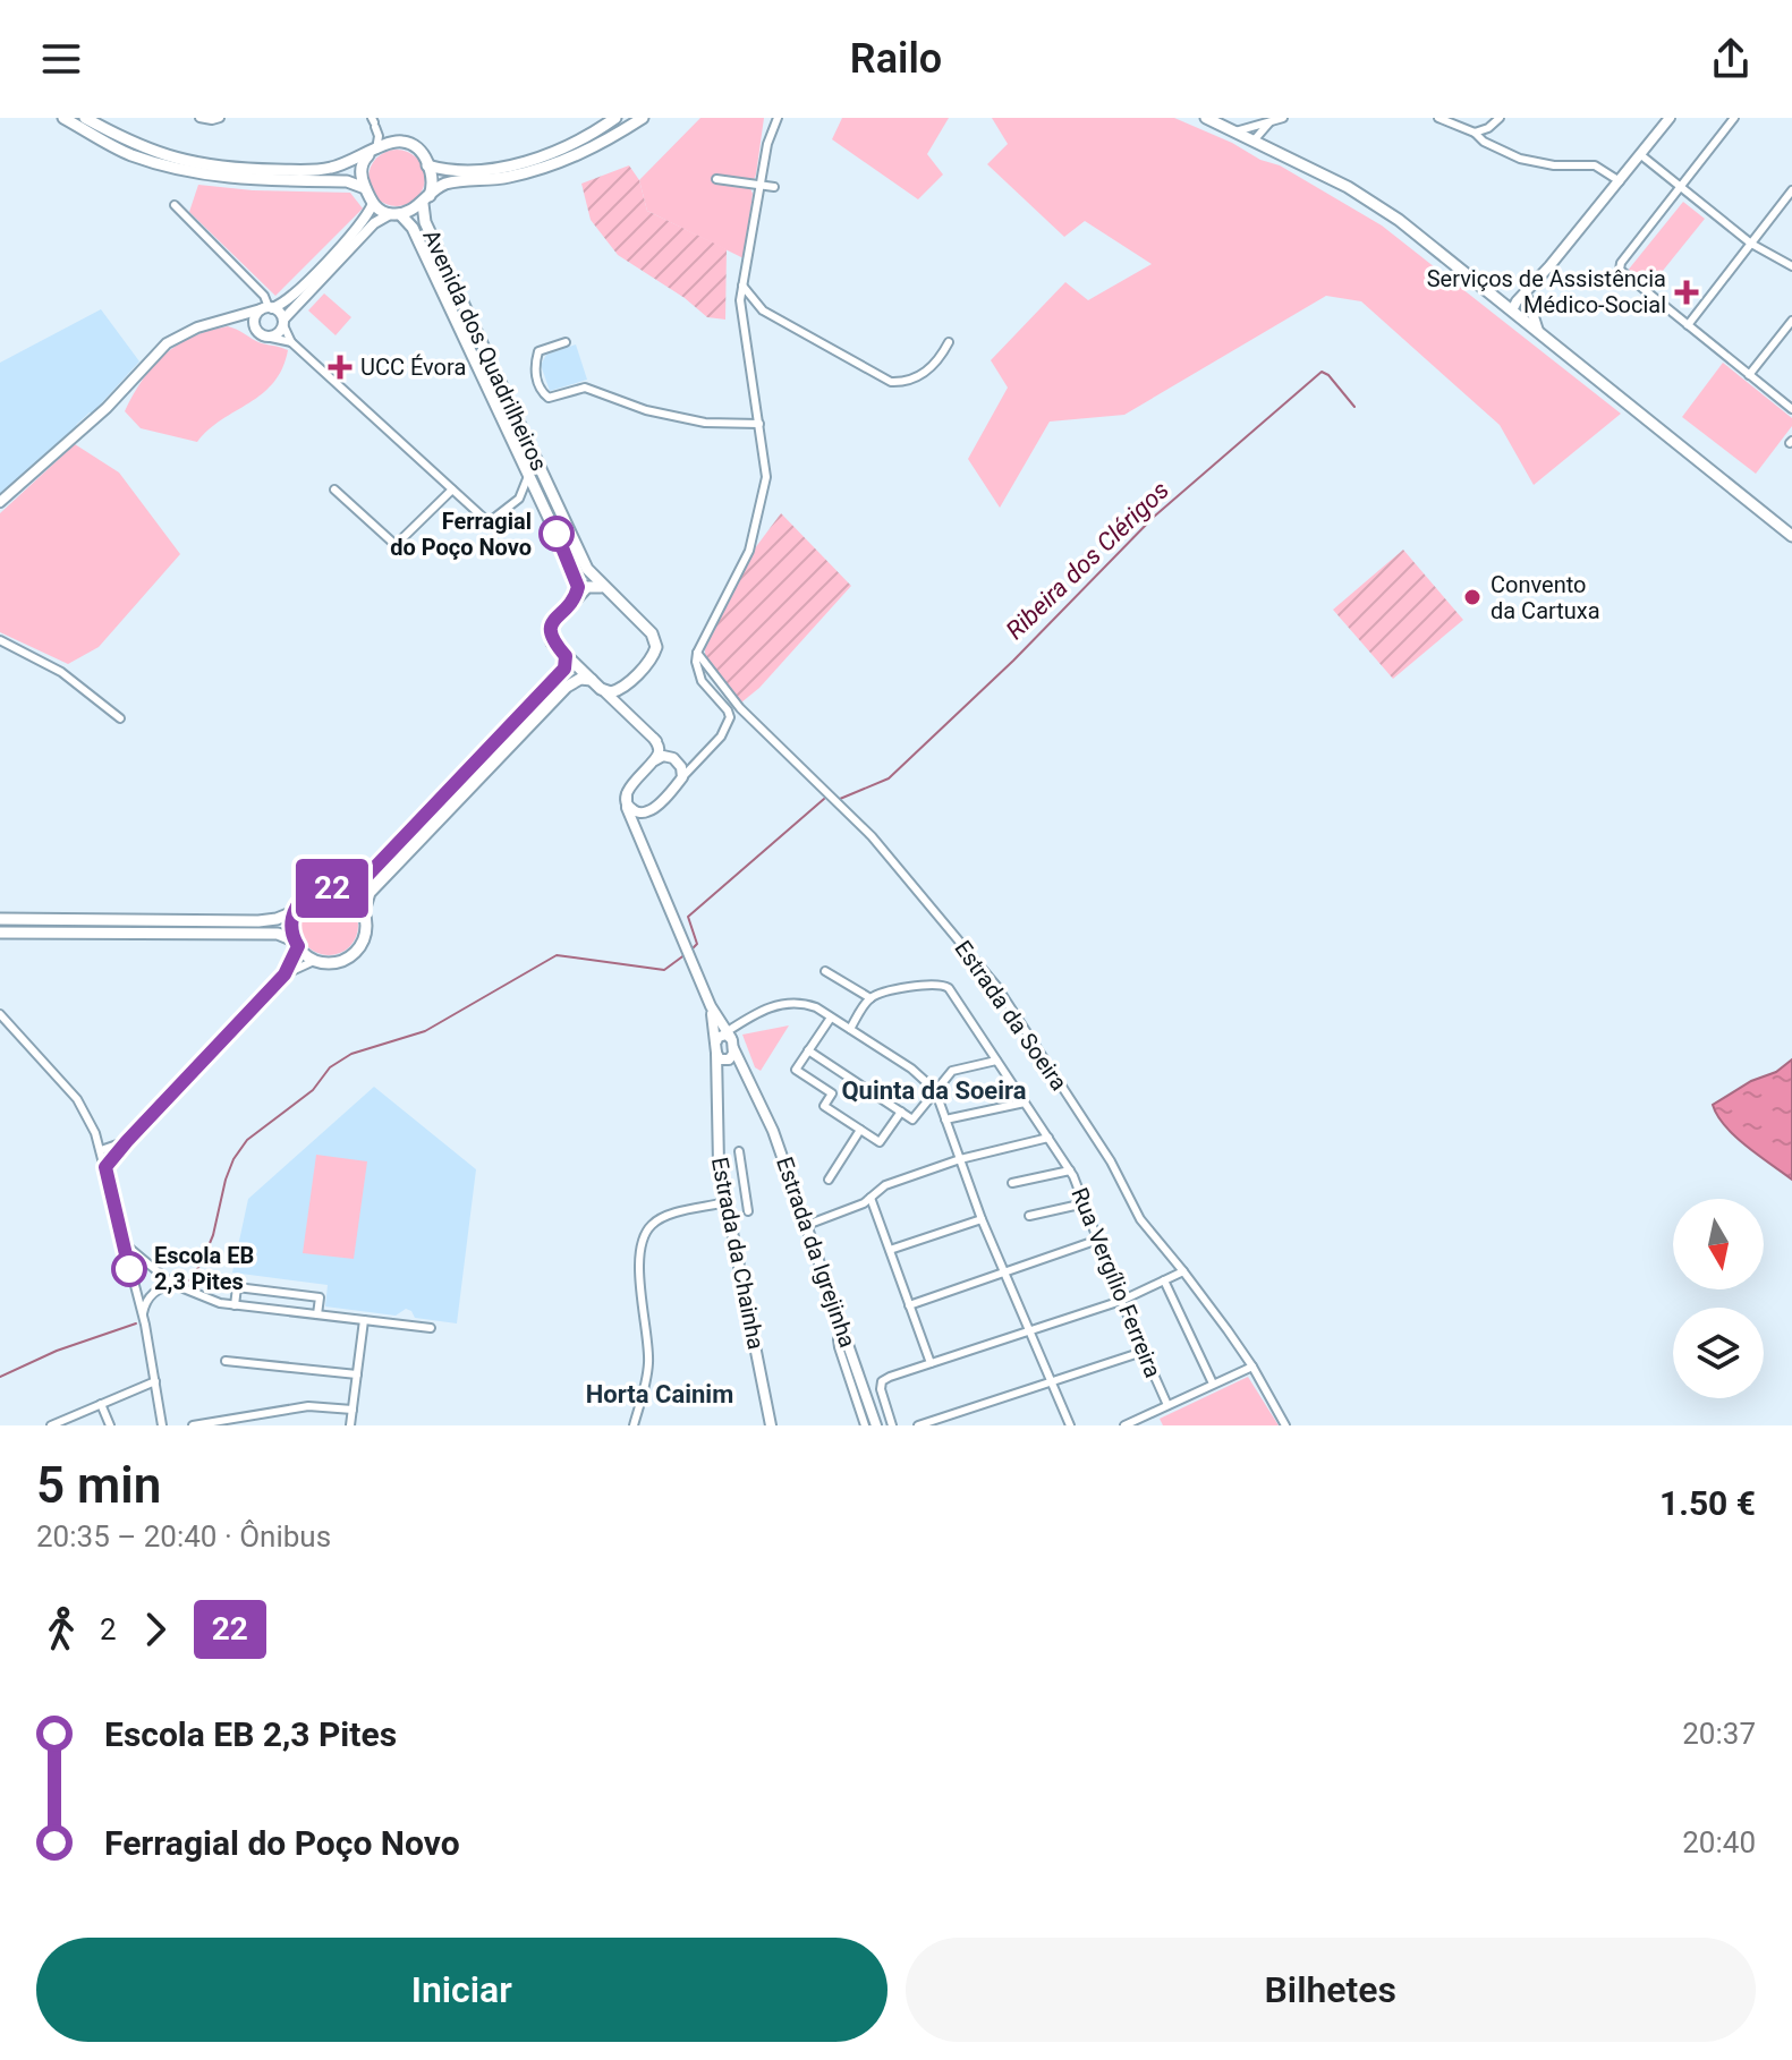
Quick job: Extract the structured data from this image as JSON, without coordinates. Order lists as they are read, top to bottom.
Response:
{
  "streets": {
    "main road": ["Avenida dos Quadrilheiros"],
    "street": [
      "Estrada da Soeira",
      "Estrada da Igrejinha",
      "Estrada da Chainha",
      "Rua Vergílio Ferreira"
    ]
  },
  "crossings": [
    ["Estrada da Igrejinha", "Estrada da Chainha"]
  ],
  "districts": ["Quinta da Soeira", "Horta Cainim"],
  "water": ["Ribeira dos Clérigos"],
  "places": {
    "health": ["Serviços de Assistência Médico-Social", "UCC Évora"],
    "other": ["Ferragial do Poço Novo", "Convento da Cartuxa", "Escola EB 2,3 Pites"]
  },
  "lines": ["bus line 22"],
  "north": "bottom",
  "page": {
    "header": "Railo",
    "on_map": "22",
    "heading": ["5 min", "20:35 – 20:40 · Ônibus", "1.50 €"],
    "legs": ["2", "22"],
    "list": [
      {
        "name": "Escola EB 2,3 Pites",
        "value": "20:37"
      },
      {
        "name": "Ferragial do Poço Novo",
        "value": "20:40"
      }
    ],
    "buttons": ["Iniciar", "Bilhetes"]
  }
}
